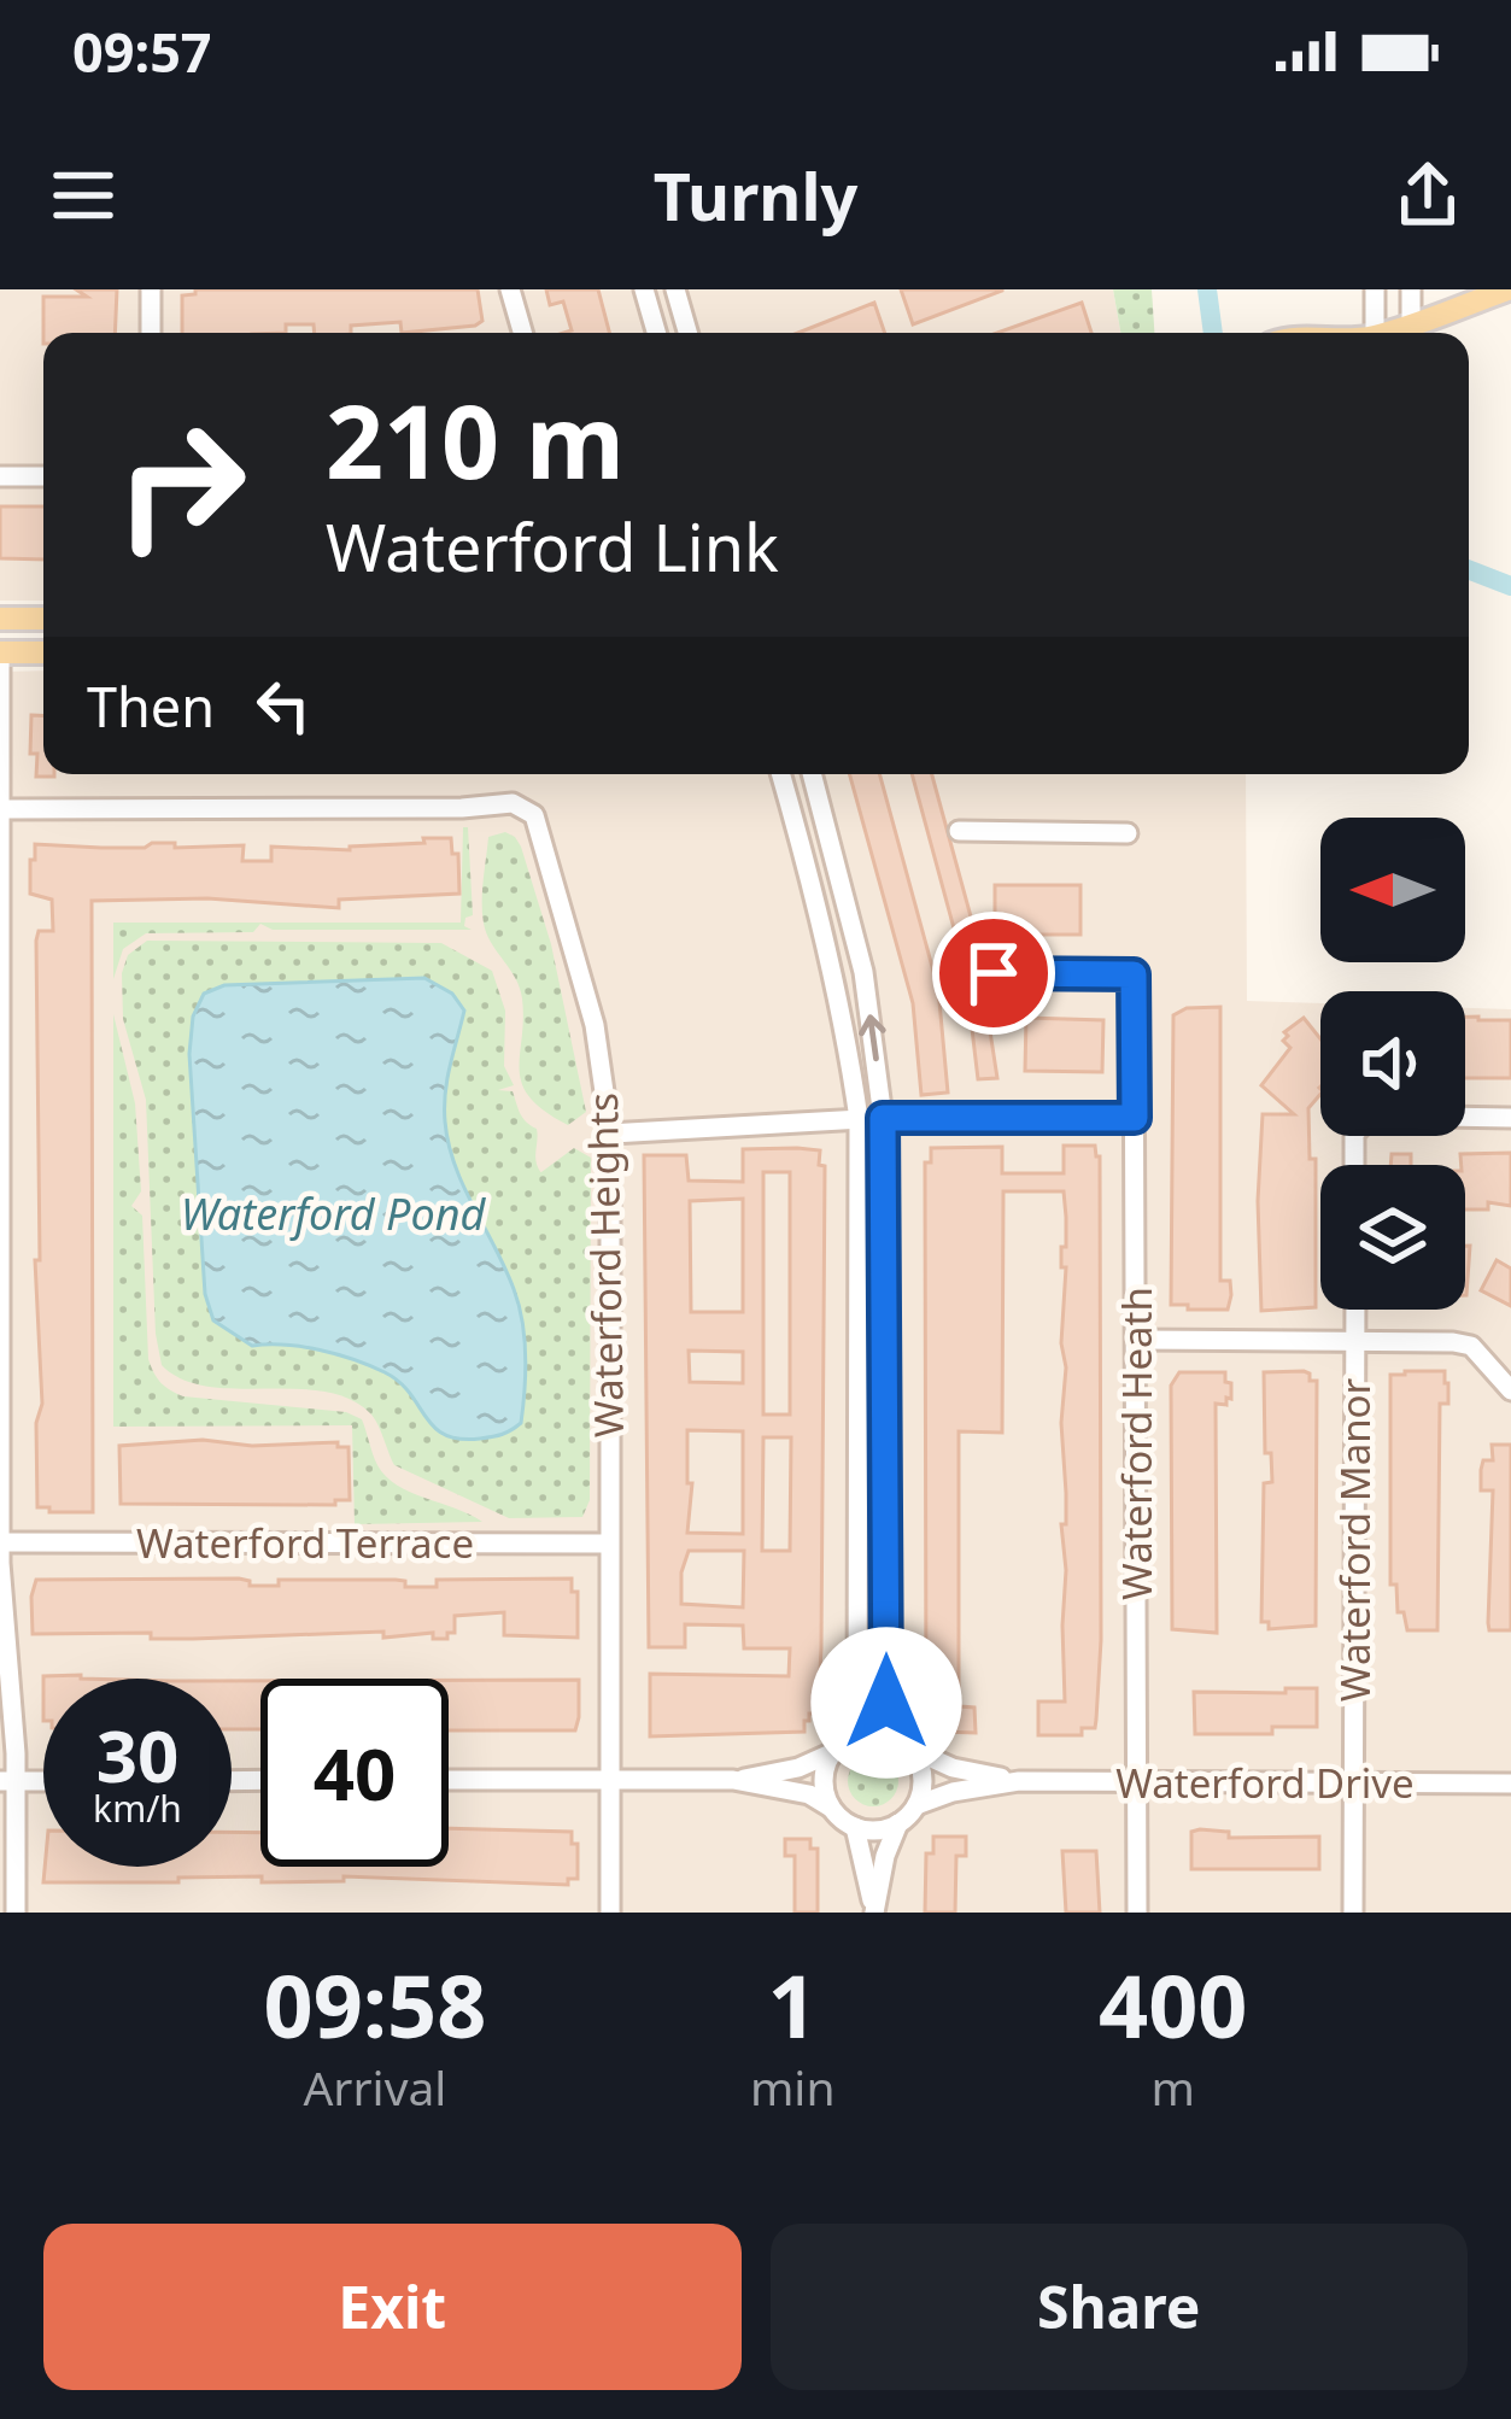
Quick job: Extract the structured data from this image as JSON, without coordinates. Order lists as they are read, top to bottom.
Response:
{
  "streets": {
    "street": [
      "Waterford Heights",
      "Waterford Heath",
      "Waterford Manor",
      "Waterford Terrace",
      "Waterford Drive"
    ]
  },
  "crossings": [
    ["Waterford Heights", "Waterford Terrace"],
    ["Waterford Heath", "Waterford Drive"],
    ["Waterford Manor", "Waterford Drive"]
  ],
  "water": ["Waterford Pond"],
  "north": "left",
  "page": {
    "status": "09:57",
    "header": "Turnly",
    "turn": ["210 m", "Waterford Link"],
    "then": "Then",
    "speed": "30 km/h",
    "limit": "40",
    "eta": [
      "09:58",
      "Arrival",
      "1",
      "min",
      "400",
      "m"
    ],
    "buttons": ["Exit", "Share"]
  }
}
